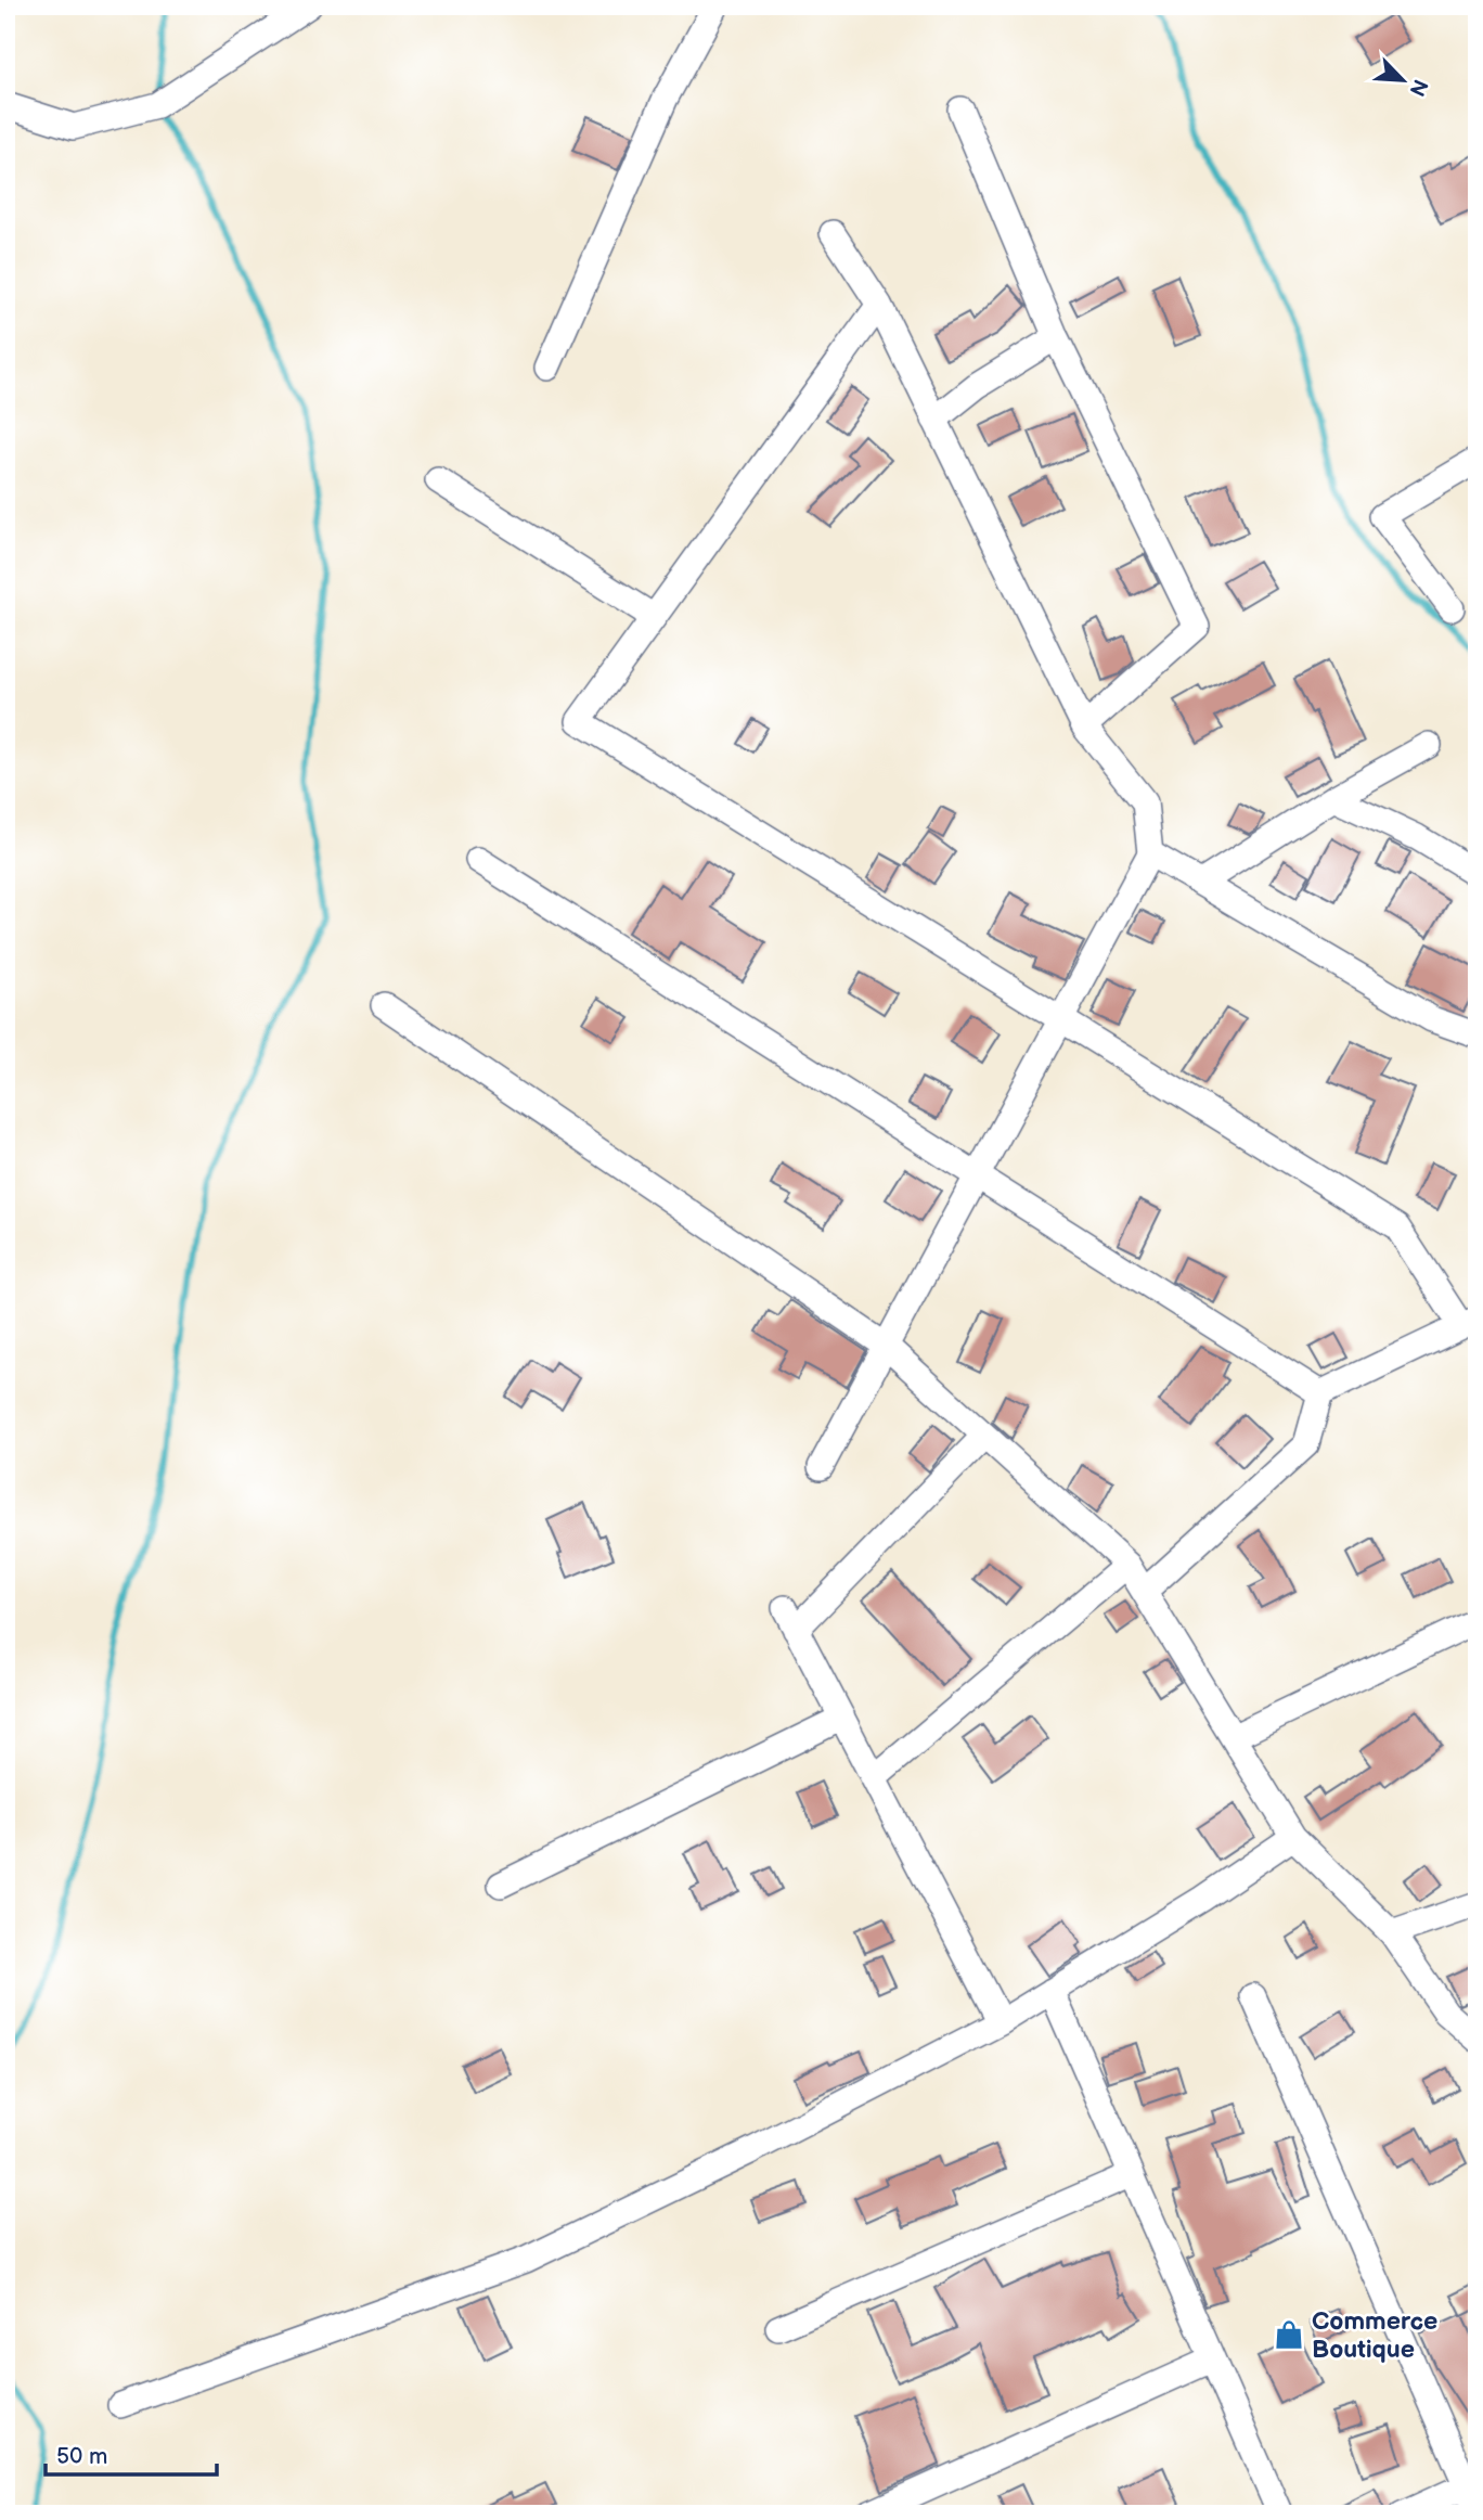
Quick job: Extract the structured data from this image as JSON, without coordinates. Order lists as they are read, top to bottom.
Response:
{
  "places": {
    "shop": ["Commerce Boutique"]
  },
  "scale_bar": "50 m",
  "north": "bottom right"
}
